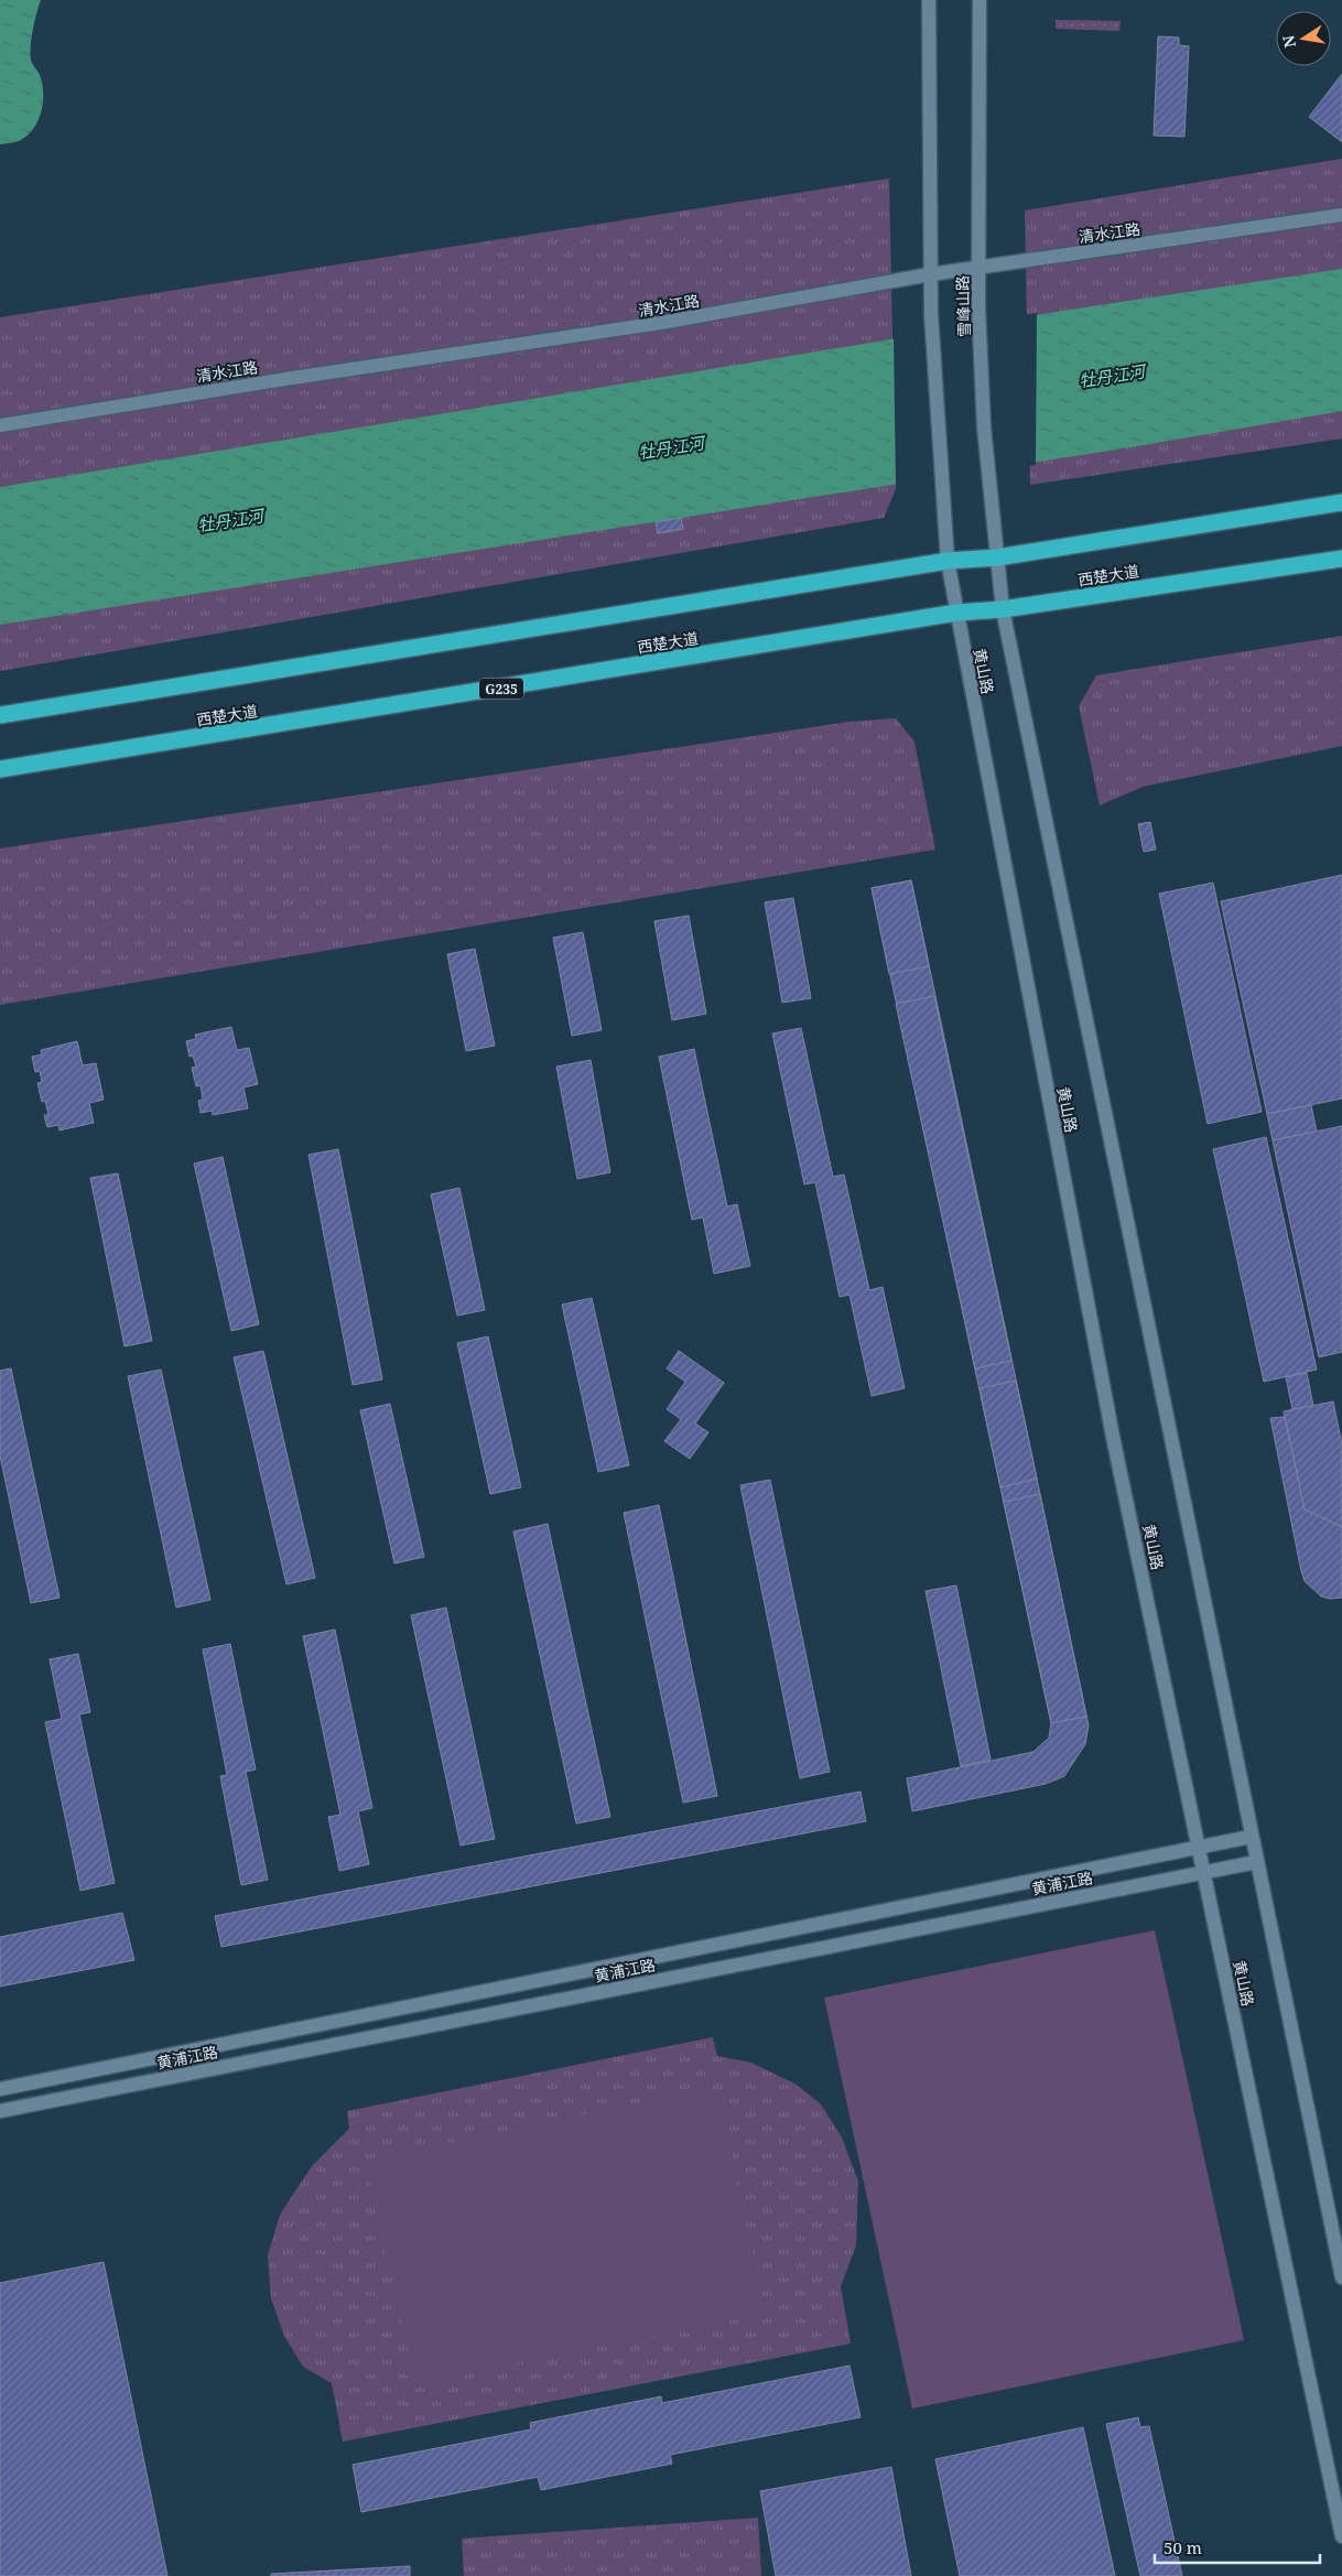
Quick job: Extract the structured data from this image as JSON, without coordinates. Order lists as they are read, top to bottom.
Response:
{
  "streets": {
    "highway": ["西楚大道", "G235"],
    "main road": [
      "清水江路",
      "雪峰山路",
      "黄山路",
      "黄浦江路"
    ]
  },
  "crossings": [
    ["清水江路", "雪峰山路"],
    ["雪峰山路", "西楚大道"],
    ["雪峰山路", "黄山路"],
    ["西楚大道", "黄山路"],
    ["黄山路", "黄浦江路"]
  ],
  "water": ["牡丹江河"],
  "scale_bar": "50 m",
  "north": "left"
}
